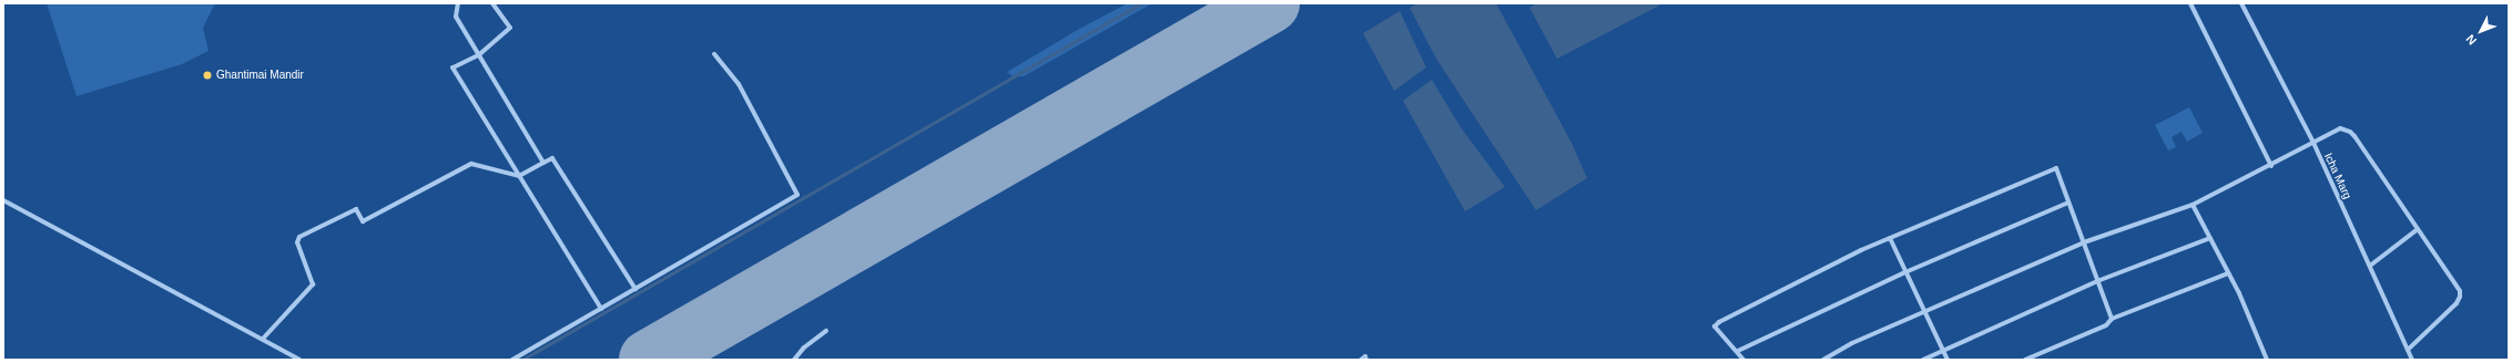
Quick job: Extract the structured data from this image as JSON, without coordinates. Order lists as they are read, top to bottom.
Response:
{
  "streets": {
    "street": ["Icha Marg"]
  },
  "places": ["Ghantimai Mandir"],
  "north": "bottom left"
}
